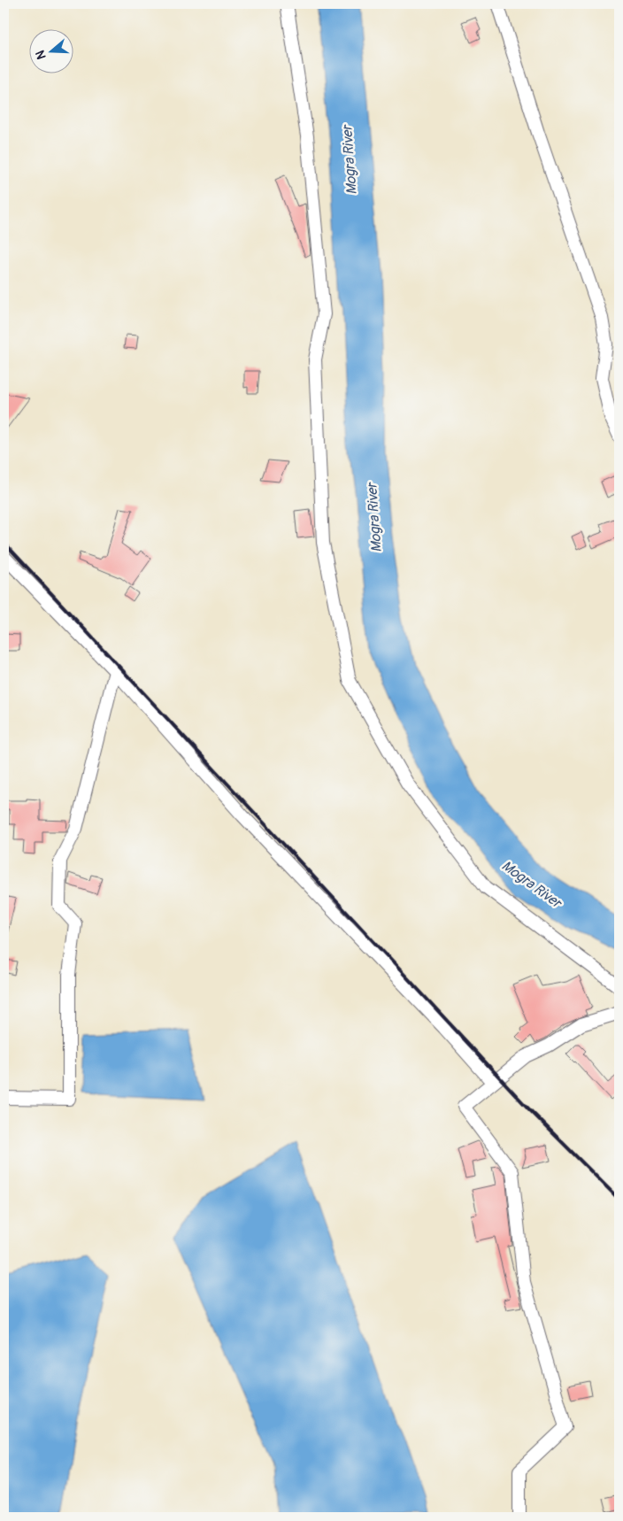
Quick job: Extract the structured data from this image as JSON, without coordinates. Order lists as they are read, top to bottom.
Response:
{
  "water": ["Mogra River"],
  "north": "left"
}
